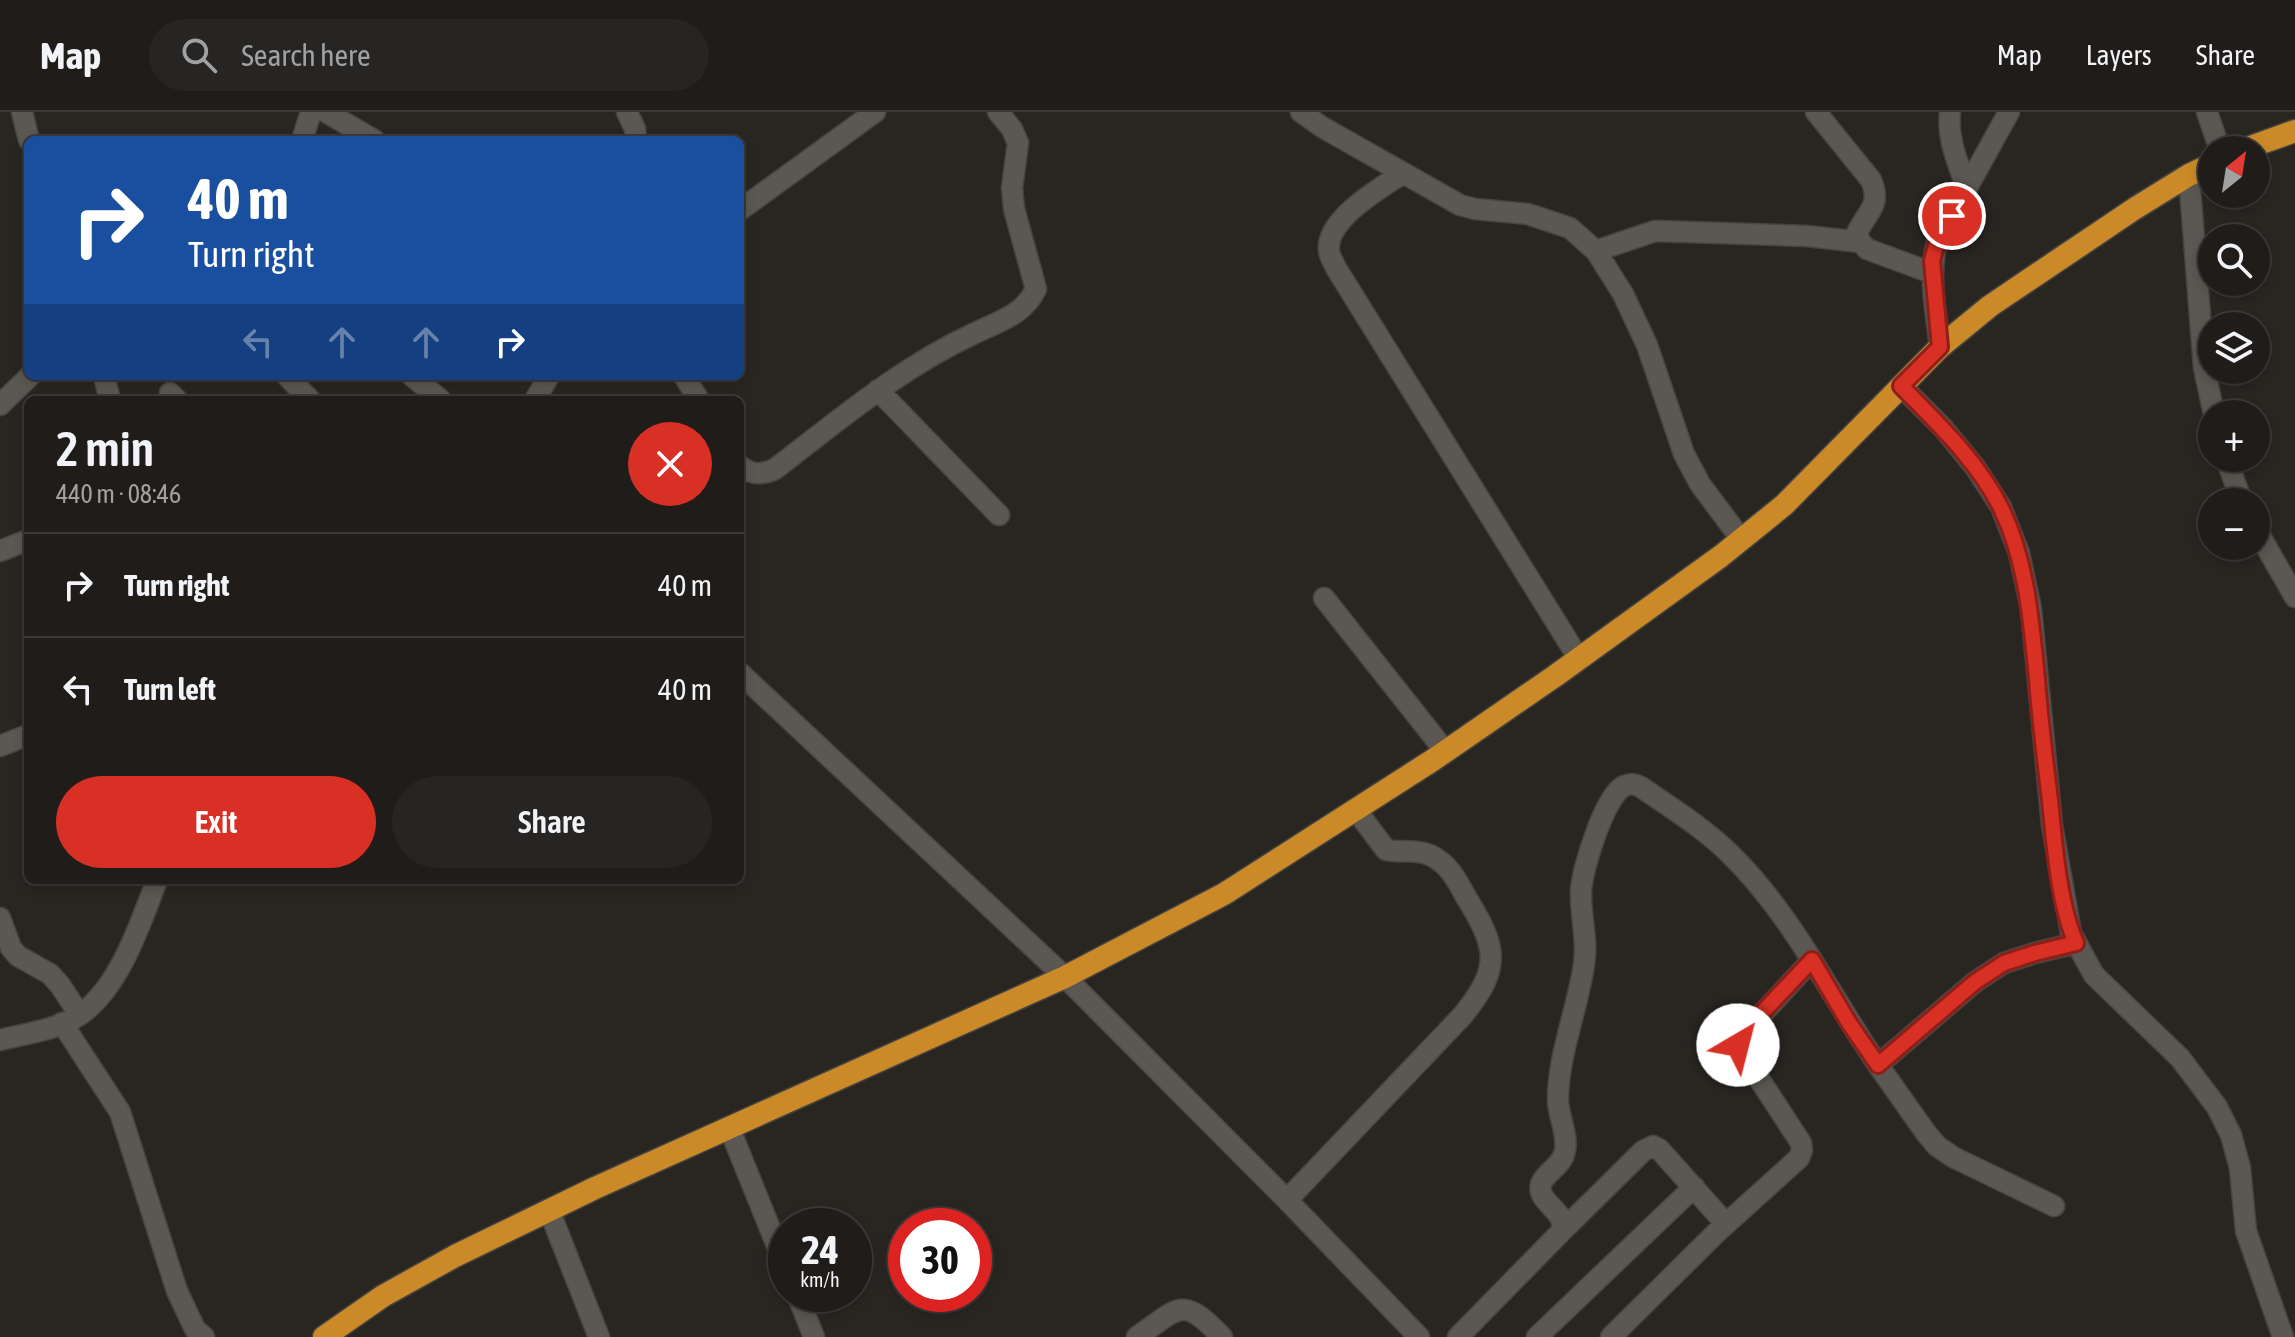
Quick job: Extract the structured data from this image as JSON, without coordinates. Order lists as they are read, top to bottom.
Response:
{
  "north": "top right",
  "page": {
    "header": "Map",
    "search": "Search here",
    "nav": ["Map", "Layers", "Share"],
    "map_buttons": ["+", "−"],
    "turn": ["40 m", "Turn right"],
    "heading": ["2 min", "440 m · 08:46"],
    "list": [
      {
        "name": "Turn right",
        "value": "40 m"
      },
      {
        "name": "Turn left",
        "value": "40 m"
      }
    ],
    "buttons": ["Exit", "Share"],
    "speed": "24 km/h",
    "limit": "30"
  }
}
